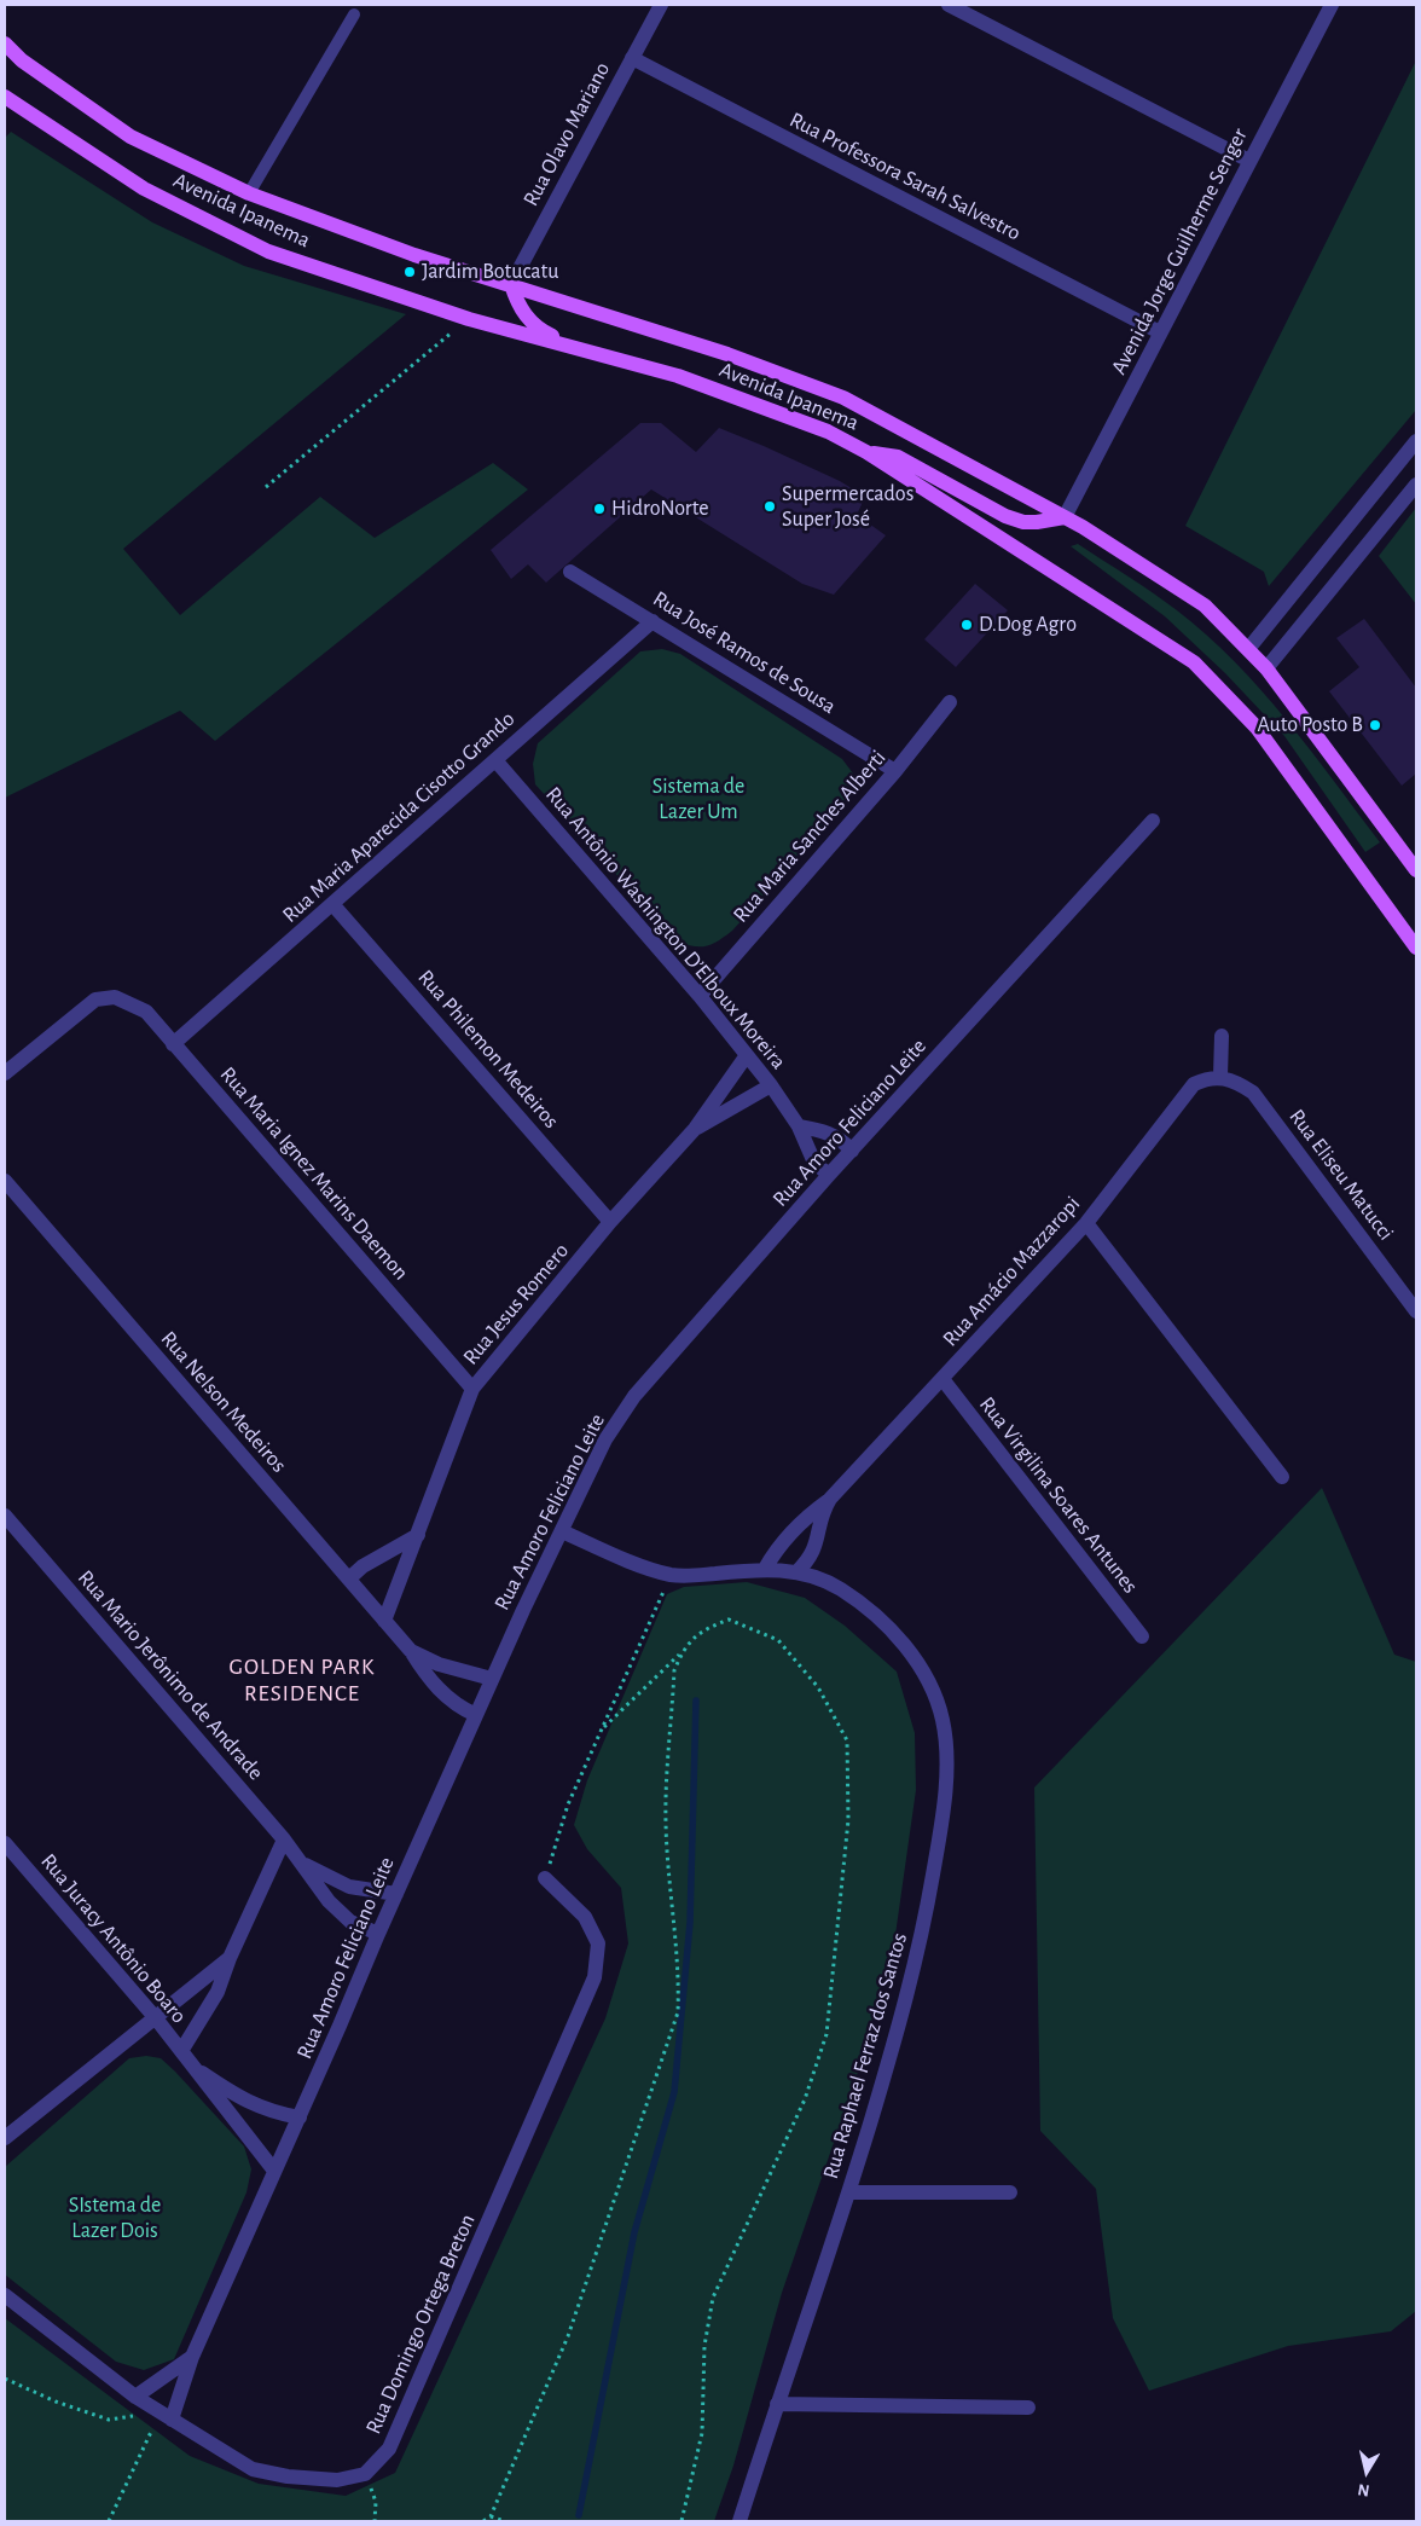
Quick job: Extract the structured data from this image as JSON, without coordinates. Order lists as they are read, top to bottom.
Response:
{
  "streets": {
    "main road": ["Avenida Ipanema"],
    "street": [
      "Rua Olavo Mariano",
      "Rua Professora Sarah Salvestro",
      "Avenida Jorge Guilherme Senger",
      "Rua José Ramos de Sousa",
      "Rua Maria Aparecida Cisotto Grando",
      "Rua Maria Sanches Alberti",
      "Rua Antônio Washington D’Elboux Moreira",
      "Rua Philemon Medeiros",
      "Rua Amoro Feliciano Leite",
      "Rua Maria Ignez Marins Daemon",
      "Rua Eliseu Matucci",
      "Rua Amácio Mazzaropi",
      "Rua Jesus Romero",
      "Rua Nelson Medeiros",
      "Rua Virgilina Soares Antunes",
      "Rua Mario Jerônimo de Andrade",
      "Rua Juracy Antônio Boaro",
      "Rua Raphael Ferraz dos Santos",
      "Rua Domingo Ortega Breton"
    ]
  },
  "crossings": [
    ["Rua Olavo Mariano", "Rua Professora Sarah Salvestro"],
    ["Rua Olavo Mariano", "Avenida Ipanema"],
    ["Rua Professora Sarah Salvestro", "Avenida Jorge Guilherme Senger"],
    ["Avenida Ipanema", "Avenida Jorge Guilherme Senger"],
    ["Rua José Ramos de Sousa", "Rua Maria Aparecida Cisotto Grando"],
    ["Rua José Ramos de Sousa", "Rua Maria Sanches Alberti"],
    ["Rua Maria Aparecida Cisotto Grando", "Rua Antônio Washington D’Elboux Moreira"],
    ["Rua Maria Aparecida Cisotto Grando", "Rua Philemon Medeiros"],
    ["Rua Maria Aparecida Cisotto Grando", "Rua Maria Ignez Marins Daemon"],
    ["Rua Maria Sanches Alberti", "Rua Antônio Washington D’Elboux Moreira"],
    ["Rua Antônio Washington D’Elboux Moreira", "Rua Amoro Feliciano Leite"],
    ["Rua Antônio Washington D’Elboux Moreira", "Rua Jesus Romero"],
    ["Rua Philemon Medeiros", "Rua Jesus Romero"],
    ["Rua Amoro Feliciano Leite", "Rua Nelson Medeiros"],
    ["Rua Amoro Feliciano Leite", "Rua Mario Jerônimo de Andrade"],
    ["Rua Amoro Feliciano Leite", "Rua Juracy Antônio Boaro"],
    ["Rua Amoro Feliciano Leite", "Rua Raphael Ferraz dos Santos"],
    ["Rua Maria Ignez Marins Daemon", "Rua Jesus Romero"],
    ["Rua Eliseu Matucci", "Rua Amácio Mazzaropi"],
    ["Rua Amácio Mazzaropi", "Rua Virgilina Soares Antunes"],
    ["Rua Amácio Mazzaropi", "Rua Raphael Ferraz dos Santos"],
    ["Rua Jesus Romero", "Rua Nelson Medeiros"]
  ],
  "districts": ["GOLDEN PARK RESIDENCE"],
  "parks": ["Sistema de Lazer Um", "SIstema de Lazer Dois"],
  "places": [
    "Jardim Botucatu",
    "Supermercados Super José",
    "HidroNorte",
    "D.Dog Agro",
    "Auto Posto B"
  ],
  "north": "bottom"
}
